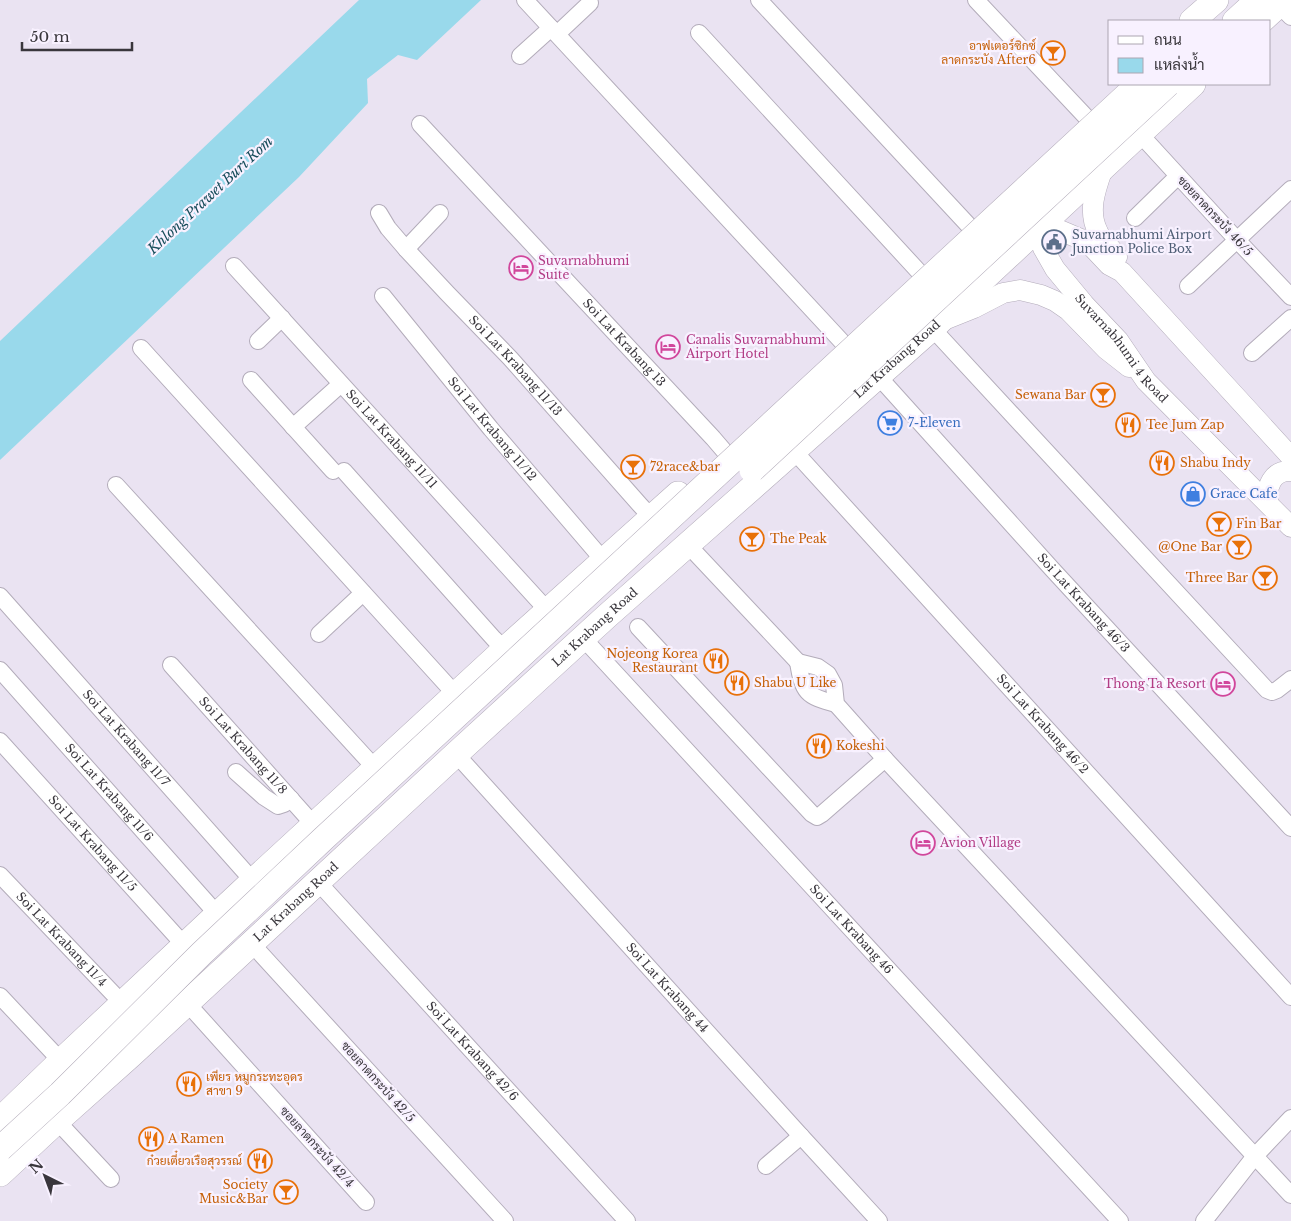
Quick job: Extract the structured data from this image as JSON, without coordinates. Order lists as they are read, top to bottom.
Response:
{
  "streets": {
    "main road": ["Lat Krabang Road"],
    "street": [
      "ซอยลาดกระบัง 46/5",
      "Soi Lat Krabang 13",
      "Suvarnabhumi 4 Road",
      "Soi Lat Krabang 11/13",
      "Soi Lat Krabang 11/12",
      "Soi Lat Krabang 11/11",
      "Soi Lat Krabang 46/3",
      "Soi Lat Krabang 46/2",
      "Soi Lat Krabang 11/7",
      "Soi Lat Krabang 11/8",
      "Soi Lat Krabang 11/6",
      "Soi Lat Krabang 11/5",
      "Soi Lat Krabang 46",
      "Soi Lat Krabang 11/4",
      "Soi Lat Krabang 44",
      "Soi Lat Krabang 42/6",
      "ซอยลาดกระบัง 42/5",
      "ซอยลาดกระบัง 42/4"
    ]
  },
  "crossings": [
    ["ซอยลาดกระบัง 46/5", "Lat Krabang Road"],
    ["Suvarnabhumi 4 Road", "Lat Krabang Road"],
    ["Lat Krabang Road", "Soi Lat Krabang 46/3"],
    ["Lat Krabang Road", "Soi Lat Krabang 46/2"],
    ["Lat Krabang Road", "Soi Lat Krabang 46"],
    ["Lat Krabang Road", "Soi Lat Krabang 44"],
    ["Lat Krabang Road", "Soi Lat Krabang 42/6"],
    ["Lat Krabang Road", "ซอยลาดกระบัง 42/5"],
    ["Lat Krabang Road", "ซอยลาดกระบัง 42/4"]
  ],
  "water": ["Khlong Prawet Buri Rom"],
  "places": {
    "bar": [
      "อาฟเตอร์ซิกซ์ ลาดกระบัง After6",
      "Sewana Bar",
      "72race&bar",
      "Fin Bar",
      "The Peak",
      "@One Bar",
      "Three Bar",
      "Society Music&Bar"
    ],
    "public building": ["Suvarnabhumi Airport Junction Police Box"],
    "hotel": [
      "Suvarnabhumi Suite",
      "Canalis Suvarnabhumi Airport Hotel",
      "Thong Ta Resort",
      "Avion Village"
    ],
    "supermarket": ["7-Eleven"],
    "restaurant": [
      "Tee Jum Zap",
      "Shabu Indy",
      "Nojeong Korea Restaurant",
      "Shabu U Like",
      "Kokeshi",
      "เพียร หมูกระทะอุดร สาขา 9",
      "A Ramen",
      "ก๋วยเตี๋ยวเรือสุวรรณ์"
    ],
    "shop": ["Grace Cafe"]
  },
  "legend": ["ถนน", "แหล่งน้ำ"],
  "scale_bar": "50 m",
  "north": "top left"
}
